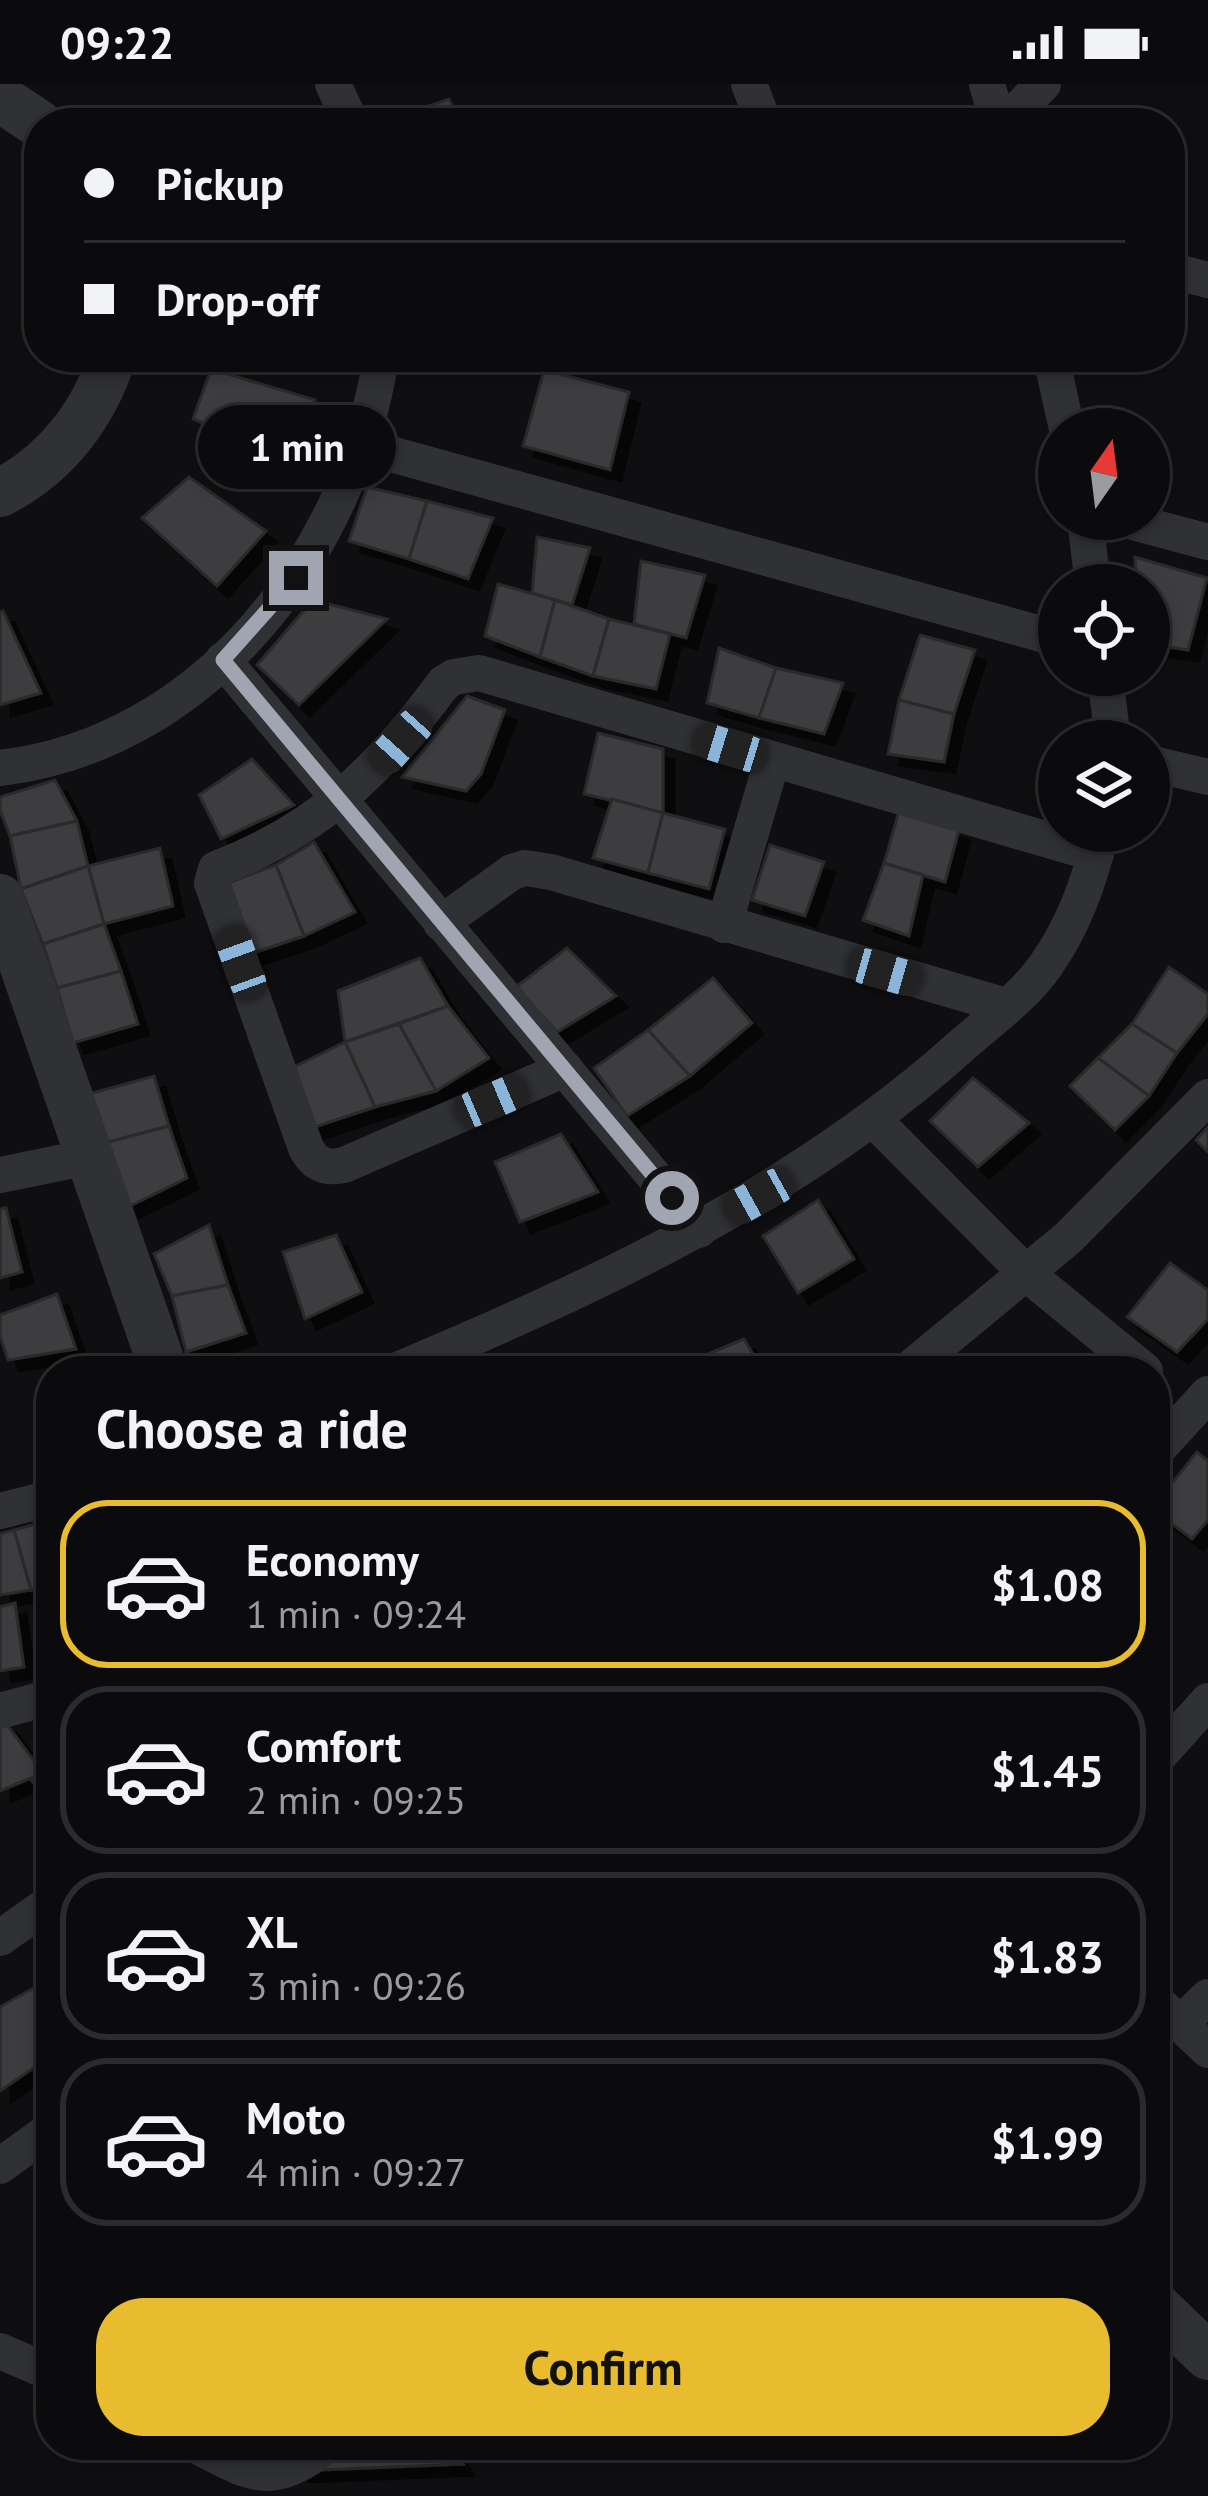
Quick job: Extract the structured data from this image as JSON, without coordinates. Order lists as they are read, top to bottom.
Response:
{
  "north": "top",
  "page": {
    "status": "09:22",
    "banner": ["Pickup", "Drop-off"],
    "bubble": "1 min",
    "heading": "Choose a ride",
    "list": [
      {
        "name": "Economy",
        "note": "1 min · 09:24",
        "value": "$1.08"
      },
      {
        "name": "Comfort",
        "note": "2 min · 09:25",
        "value": "$1.45"
      },
      {
        "name": "XL",
        "note": "3 min · 09:26",
        "value": "$1.83"
      },
      {
        "name": "Moto",
        "note": "4 min · 09:27",
        "value": "$1.99"
      }
    ],
    "buttons": "Confirm"
  }
}
